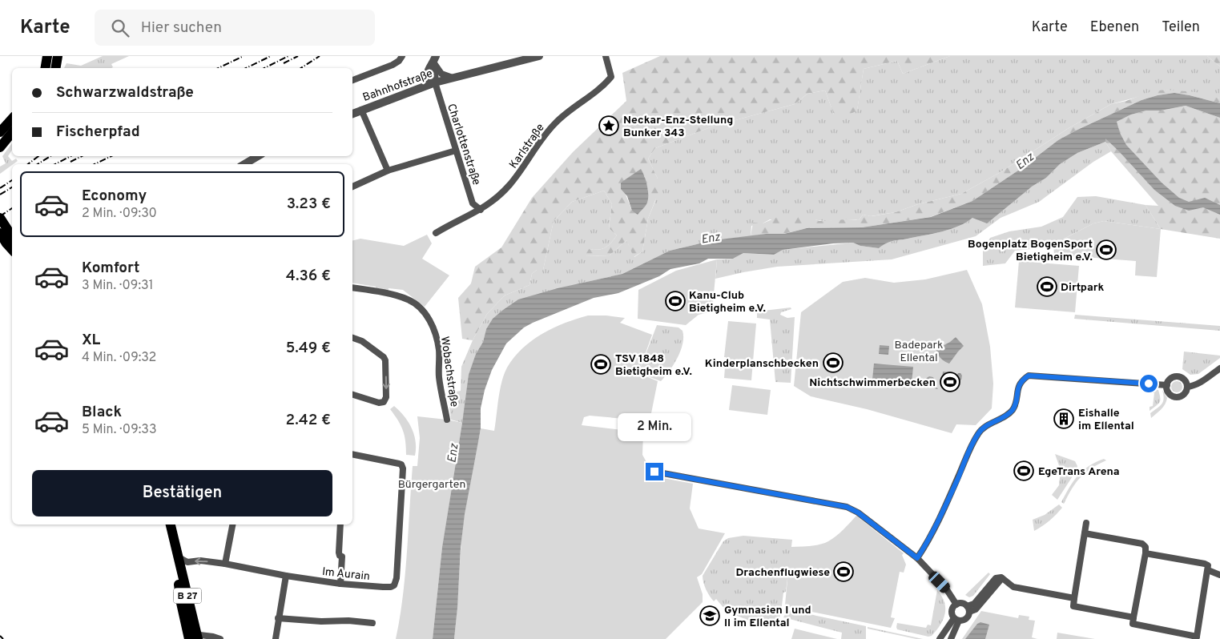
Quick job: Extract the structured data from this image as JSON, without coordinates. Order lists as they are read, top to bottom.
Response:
{
  "streets": {
    "main road": ["B 27"],
    "street": [
      "Bahnhofstraße",
      "Charlottenstraße",
      "Karlstraße",
      "Wobachstraße",
      "Im Aurain"
    ]
  },
  "crossings": [
    ["Bahnhofstraße", "Charlottenstraße"],
    ["Charlottenstraße", "Karlstraße"],
    ["Im Aurain", "B 27"]
  ],
  "water": ["Enz"],
  "parks": ["Badepark Ellental", "Bürgergarten"],
  "places": {
    "place": ["Neckar-Enz-Stellung Bunker 343"],
    "sports": [
      "Bogenplatz BogenSport Bietigheim e.V.",
      "Dirtpark",
      "Kanu-Club Bietigheim e.V.",
      "Kinderplanschbecken",
      "TSV 1848 Bietigheim e.V.",
      "Nichtschwimmerbecken",
      "EgeTrans Arena",
      "Drachenflugwiese"
    ],
    "building": ["Eishalle im Ellental"],
    "school or university": ["Gymnasien I und II im Ellental"]
  },
  "page": {
    "header": "Karte",
    "search": "Hier suchen",
    "nav": ["Karte", "Ebenen", "Teilen"],
    "banner": ["Schwarzwaldstraße", "Fischerpfad"],
    "list": [
      {
        "name": "Economy",
        "note": "2 Min. · 09:30",
        "value": "3.23 €"
      },
      {
        "name": "Komfort",
        "note": "3 Min. · 09:31",
        "value": "4.36 €"
      },
      {
        "name": "XL",
        "note": "4 Min. · 09:32",
        "value": "5.49 €"
      },
      {
        "name": "Black",
        "note": "5 Min. · 09:33",
        "value": "2.42 €"
      }
    ],
    "bubble": "2 Min.",
    "buttons": "Bestätigen"
  }
}
